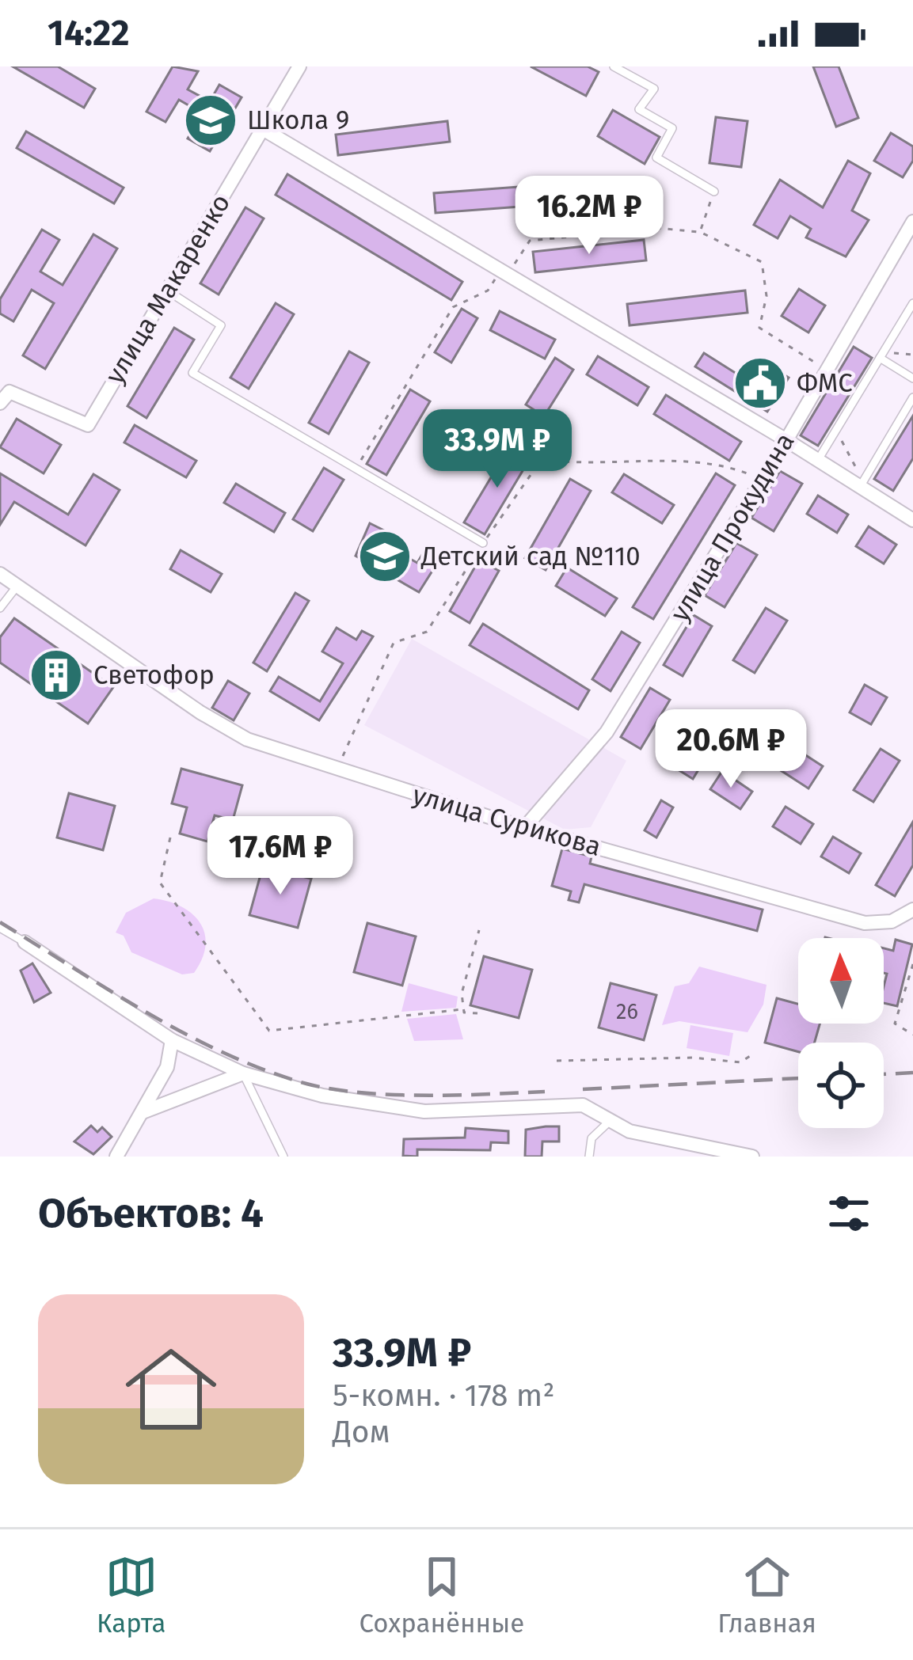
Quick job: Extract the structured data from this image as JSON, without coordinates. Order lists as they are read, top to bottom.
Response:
{
  "streets": {
    "street": ["улица Макаренко", "улица Прокудина", "улица Сурикова"]
  },
  "crossings": [
    ["улица Прокудина", "улица Сурикова"]
  ],
  "places": {
    "school or university": ["Школа 9", "Детский сад №110"],
    "public building": ["ФМС"],
    "building": ["Светофор"]
  },
  "house_numbers": ["26"],
  "north": "top",
  "page": {
    "status": "14:22",
    "price": [
      "16.2M ₽",
      "33.9M ₽",
      "20.6M ₽",
      "17.6M ₽"
    ],
    "heading": "Объектов: 4",
    "list": [
      {
        "name": "33.9M ₽",
        "note": "5-комн. · 178 m² · Дом"
      }
    ],
    "tabs": ["Карта", "Сохранённые", "Главная"]
  }
}
